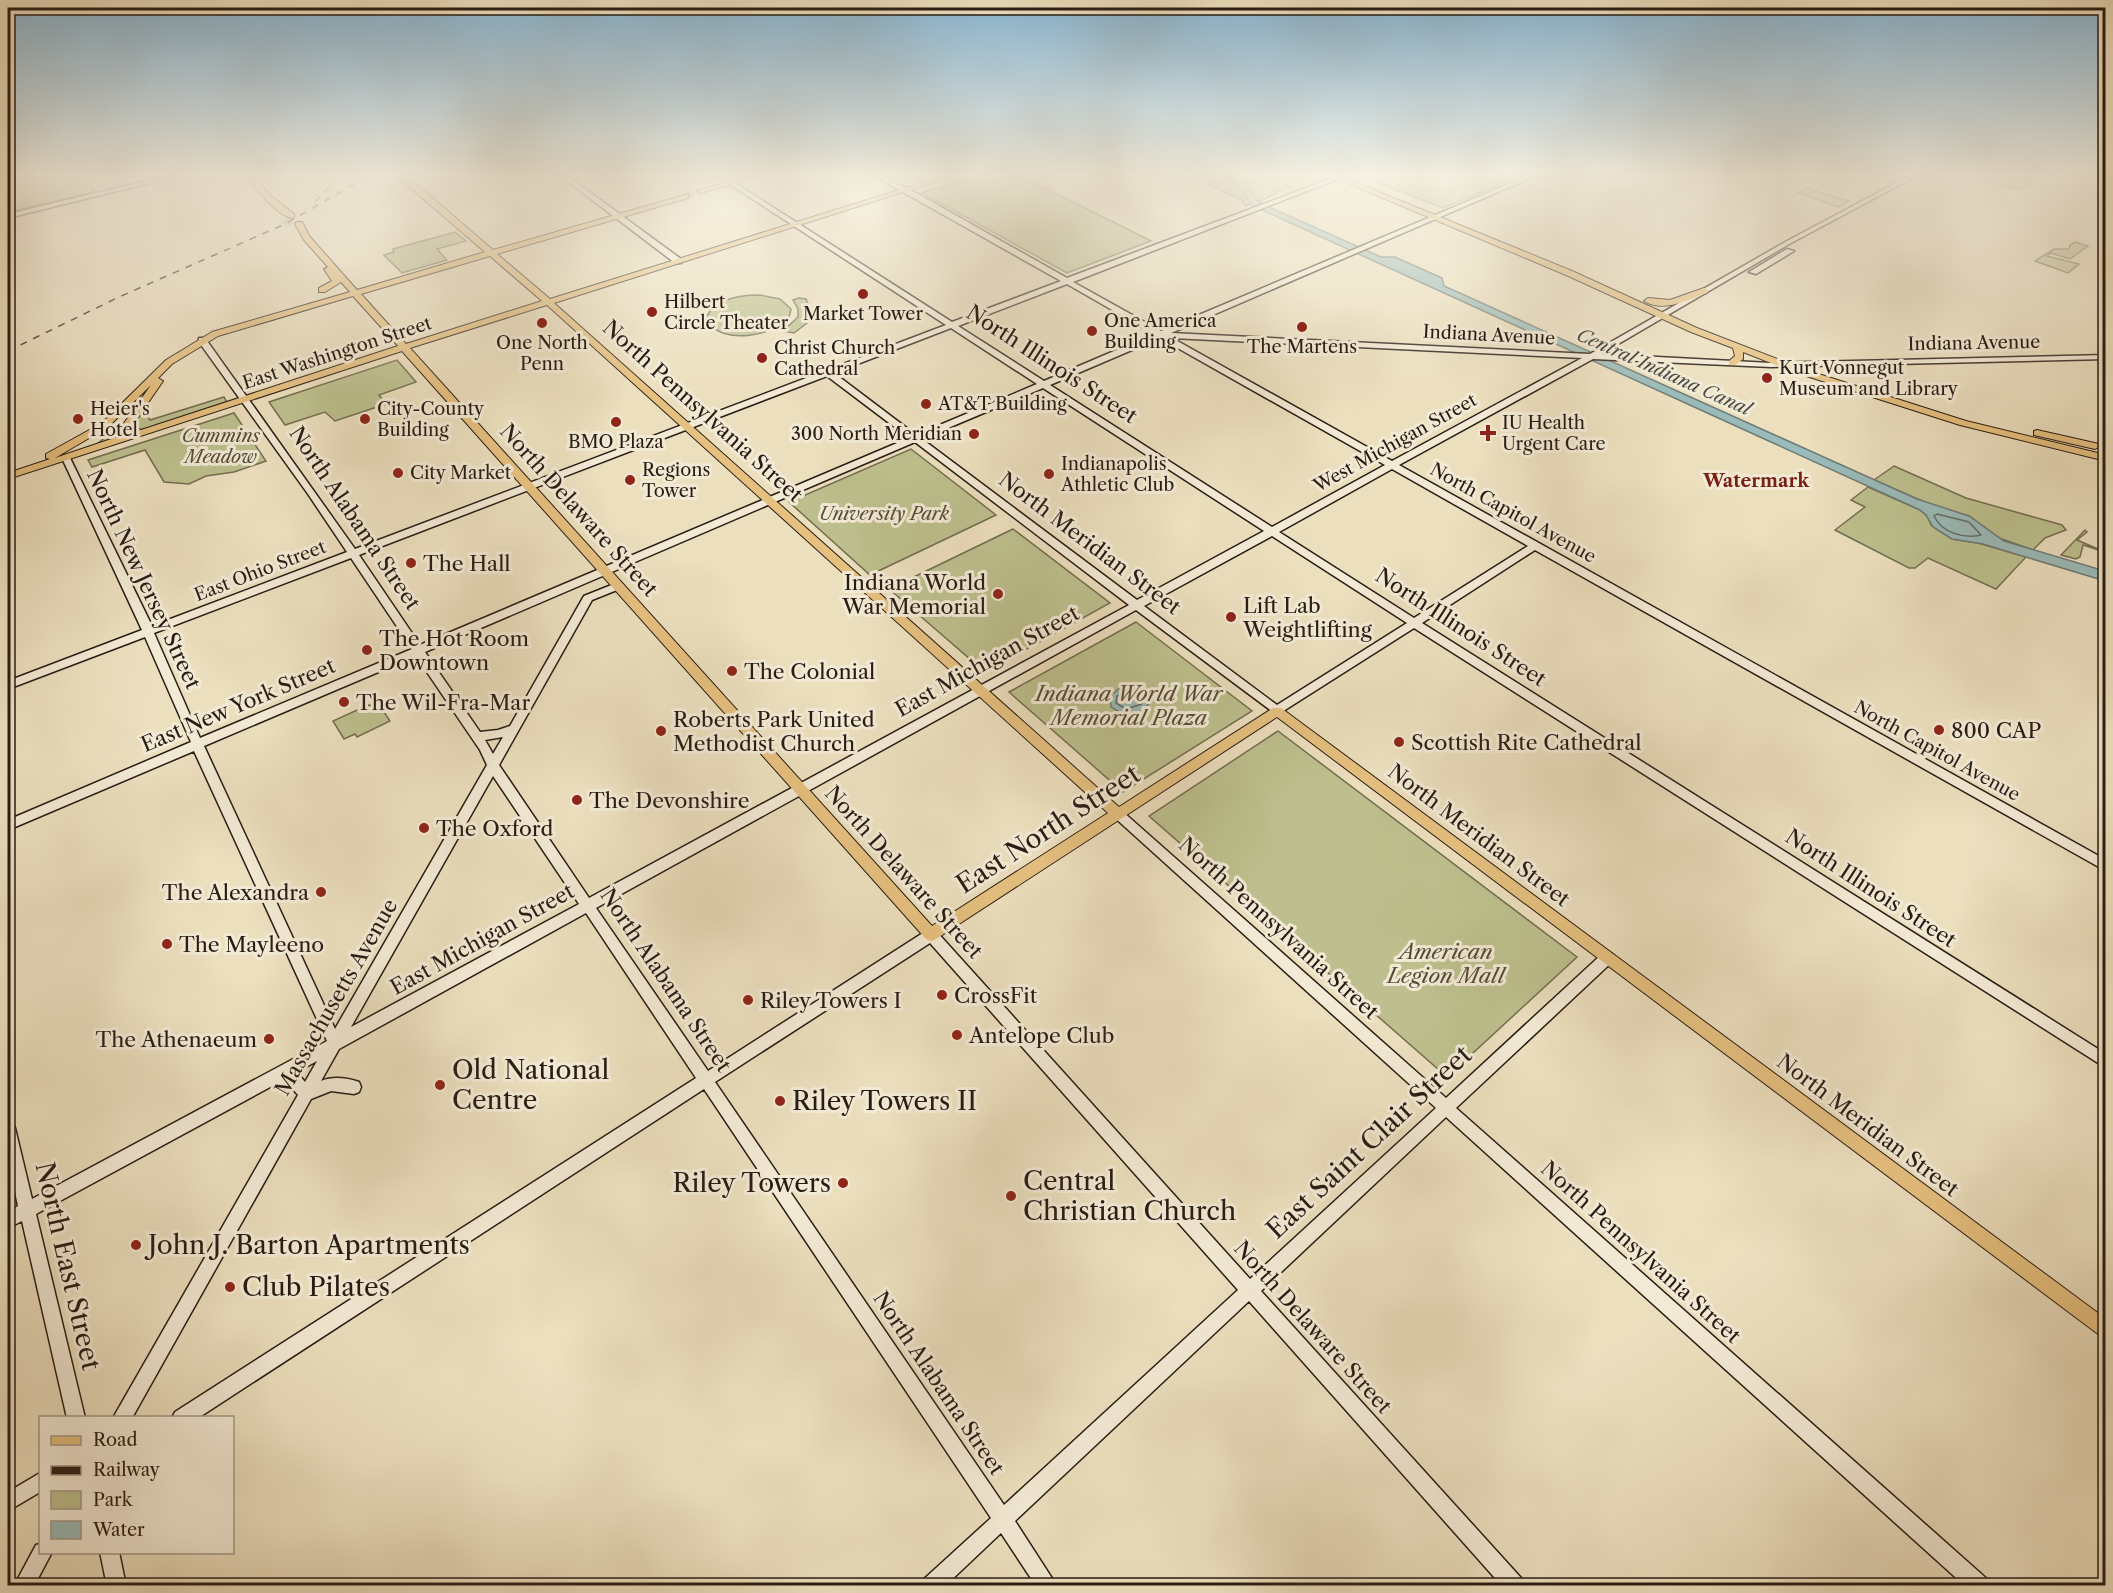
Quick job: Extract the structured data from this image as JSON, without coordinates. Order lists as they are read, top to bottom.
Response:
{
  "streets": {
    "main road": [
      "Indiana Avenue",
      "East Washington Street",
      "North Illinois Street",
      "North Pennsylvania Street",
      "West Michigan Street",
      "North Delaware Street",
      "North Capitol Avenue",
      "North Alabama Street",
      "North Meridian Street",
      "East Ohio Street",
      "North New Jersey Street",
      "East Michigan Street",
      "East New York Street",
      "East North Street",
      "Massachusetts Avenue",
      "East Saint Clair Street",
      "North East Street"
    ]
  },
  "crossings": [
    ["Indiana Avenue", "West Michigan Street"],
    ["Indiana Avenue", "North Capitol Avenue"],
    ["Indiana Avenue", "East New York Street"],
    ["East Washington Street", "North Pennsylvania Street"],
    ["East Washington Street", "North Delaware Street"],
    ["East Washington Street", "North Alabama Street"],
    ["East Washington Street", "North New Jersey Street"],
    ["North Illinois Street", "West Michigan Street"],
    ["North Illinois Street", "East Ohio Street"],
    ["North Illinois Street", "East New York Street"],
    ["North Pennsylvania Street", "East Ohio Street"],
    ["North Pennsylvania Street", "East Michigan Street"],
    ["North Pennsylvania Street", "East New York Street"],
    ["North Pennsylvania Street", "East North Street"],
    ["North Pennsylvania Street", "East Saint Clair Street"],
    ["West Michigan Street", "North Capitol Avenue"],
    ["West Michigan Street", "North Meridian Street"],
    ["West Michigan Street", "East Michigan Street"],
    ["North Delaware Street", "East Ohio Street"],
    ["North Delaware Street", "East Michigan Street"],
    ["North Delaware Street", "East New York Street"],
    ["North Delaware Street", "East North Street"],
    ["North Delaware Street", "East Saint Clair Street"],
    ["North Capitol Avenue", "East Ohio Street"],
    ["North Capitol Avenue", "East New York Street"],
    ["North Alabama Street", "East Ohio Street"],
    ["North Alabama Street", "East Michigan Street"],
    ["North Alabama Street", "East New York Street"],
    ["North Alabama Street", "East North Street"],
    ["North Alabama Street", "Massachusetts Avenue"],
    ["North Alabama Street", "East Saint Clair Street"],
    ["North Meridian Street", "East Ohio Street"],
    ["North Meridian Street", "East Michigan Street"],
    ["North Meridian Street", "East New York Street"],
    ["North Meridian Street", "East North Street"],
    ["North Meridian Street", "East Saint Clair Street"],
    ["East Ohio Street", "North New Jersey Street"],
    ["North New Jersey Street", "East Michigan Street"],
    ["North New Jersey Street", "East New York Street"],
    ["North New Jersey Street", "Massachusetts Avenue"],
    ["East Michigan Street", "Massachusetts Avenue"],
    ["East Michigan Street", "North East Street"]
  ],
  "districts": ["Watermark"],
  "water": ["Central Indiana Canal"],
  "parks": [
    "Cummins Meadow",
    "University Park",
    "Indiana World War Memorial Plaza",
    "American Legion Mall"
  ],
  "places": {
    "other": [
      "Market Tower",
      "Hilbert Circle Theater",
      "One North Penn",
      "The Martens",
      "One America Building",
      "Christ Church Cathedral",
      "Kurt Vonnegut Museum and Library",
      "AT&T Building",
      "Heier's Hotel",
      "City-County Building",
      "BMO Plaza",
      "300 North Meridian",
      "City Market",
      "Indianapolis Athletic Club",
      "Regions Tower",
      "The Hall",
      "Indiana World War Memorial",
      "Lift Lab Weightlifting",
      "The Hot Room Downtown",
      "The Colonial",
      "The Wil-Fra-Mar",
      "800 CAP",
      "Roberts Park United Methodist Church",
      "Scottish Rite Cathedral",
      "The Devonshire",
      "The Oxford",
      "The Alexandra",
      "The Mayleeno",
      "CrossFit",
      "Riley Towers I",
      "Antelope Club",
      "The Athenaeum",
      "Old National Centre",
      "Riley Towers II",
      "Riley Towers",
      "Central Christian Church",
      "John J. Barton Apartments",
      "Club Pilates"
    ],
    "health": ["IU Health Urgent Care"]
  },
  "legend": [
    "Road",
    "Railway",
    "Park",
    "Water"
  ]
}
